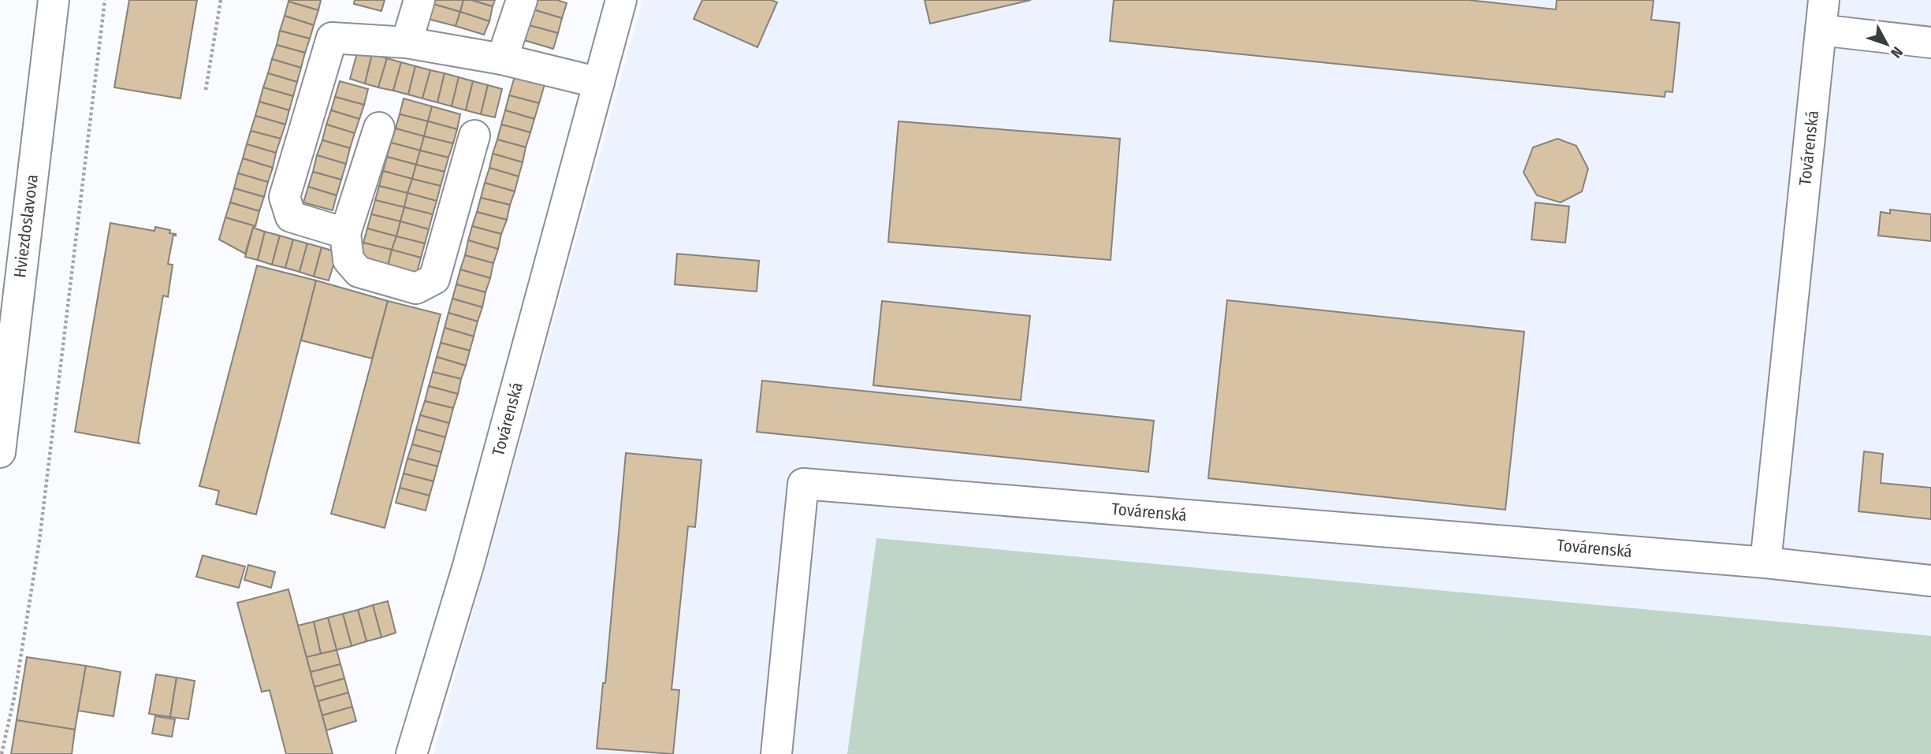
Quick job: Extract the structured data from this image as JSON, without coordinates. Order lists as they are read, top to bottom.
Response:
{
  "streets": {
    "street": ["Továrenská", "Hviezdoslavova"]
  },
  "north": "bottom right"
}
